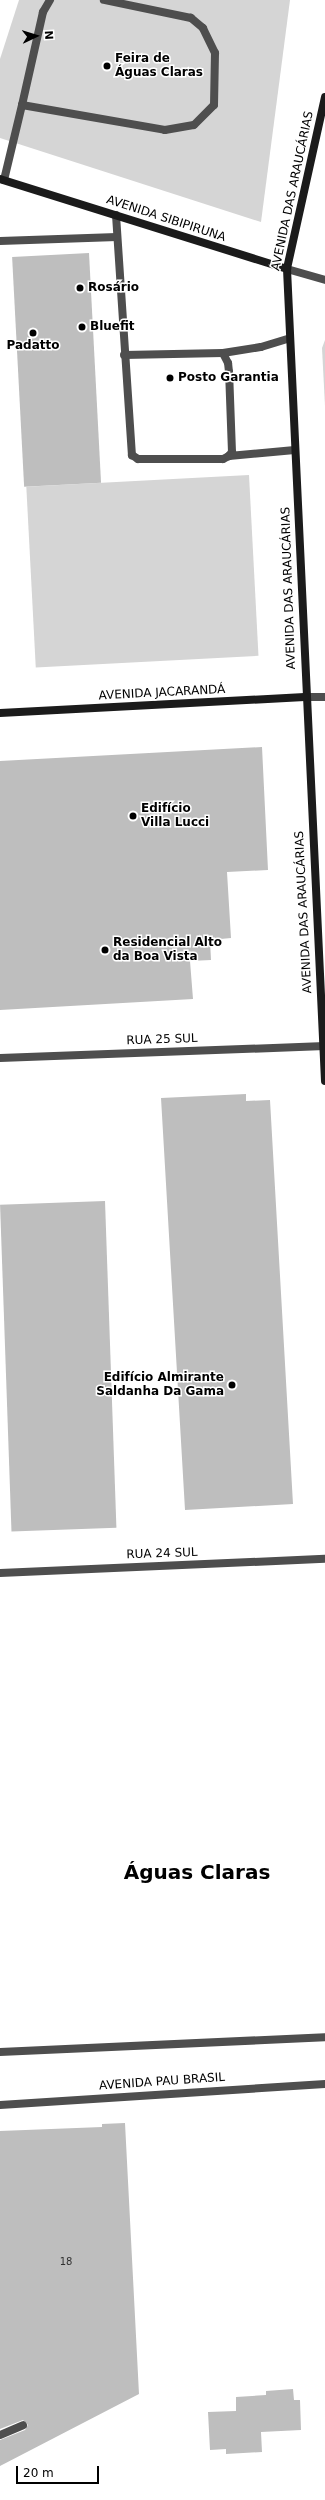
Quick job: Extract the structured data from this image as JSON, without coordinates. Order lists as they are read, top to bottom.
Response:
{
  "streets": {
    "main road": ["AVENIDA DAS ARAUCÁRIAS", "AVENIDA SIBIPIRUNA", "AVENIDA JACARANDÁ"],
    "street": ["RUA 25 SUL", "RUA 24 SUL", "AVENIDA PAU BRASIL"]
  },
  "crossings": [
    ["AVENIDA DAS ARAUCÁRIAS", "AVENIDA SIBIPIRUNA"],
    ["AVENIDA DAS ARAUCÁRIAS", "AVENIDA JACARANDÁ"],
    ["AVENIDA DAS ARAUCÁRIAS", "RUA 25 SUL"]
  ],
  "districts": ["Águas Claras"],
  "places": [
    "Feira de Águas Claras",
    "Rosário",
    "Bluefit",
    "Padatto",
    "Posto Garantia",
    "Edifício Villa Lucci",
    "Residencial Alto da Boa Vista",
    "Edifício Almirante Saldanha Da Gama"
  ],
  "house_numbers": ["18"],
  "scale_bar": "20 m",
  "north": "right"
}
